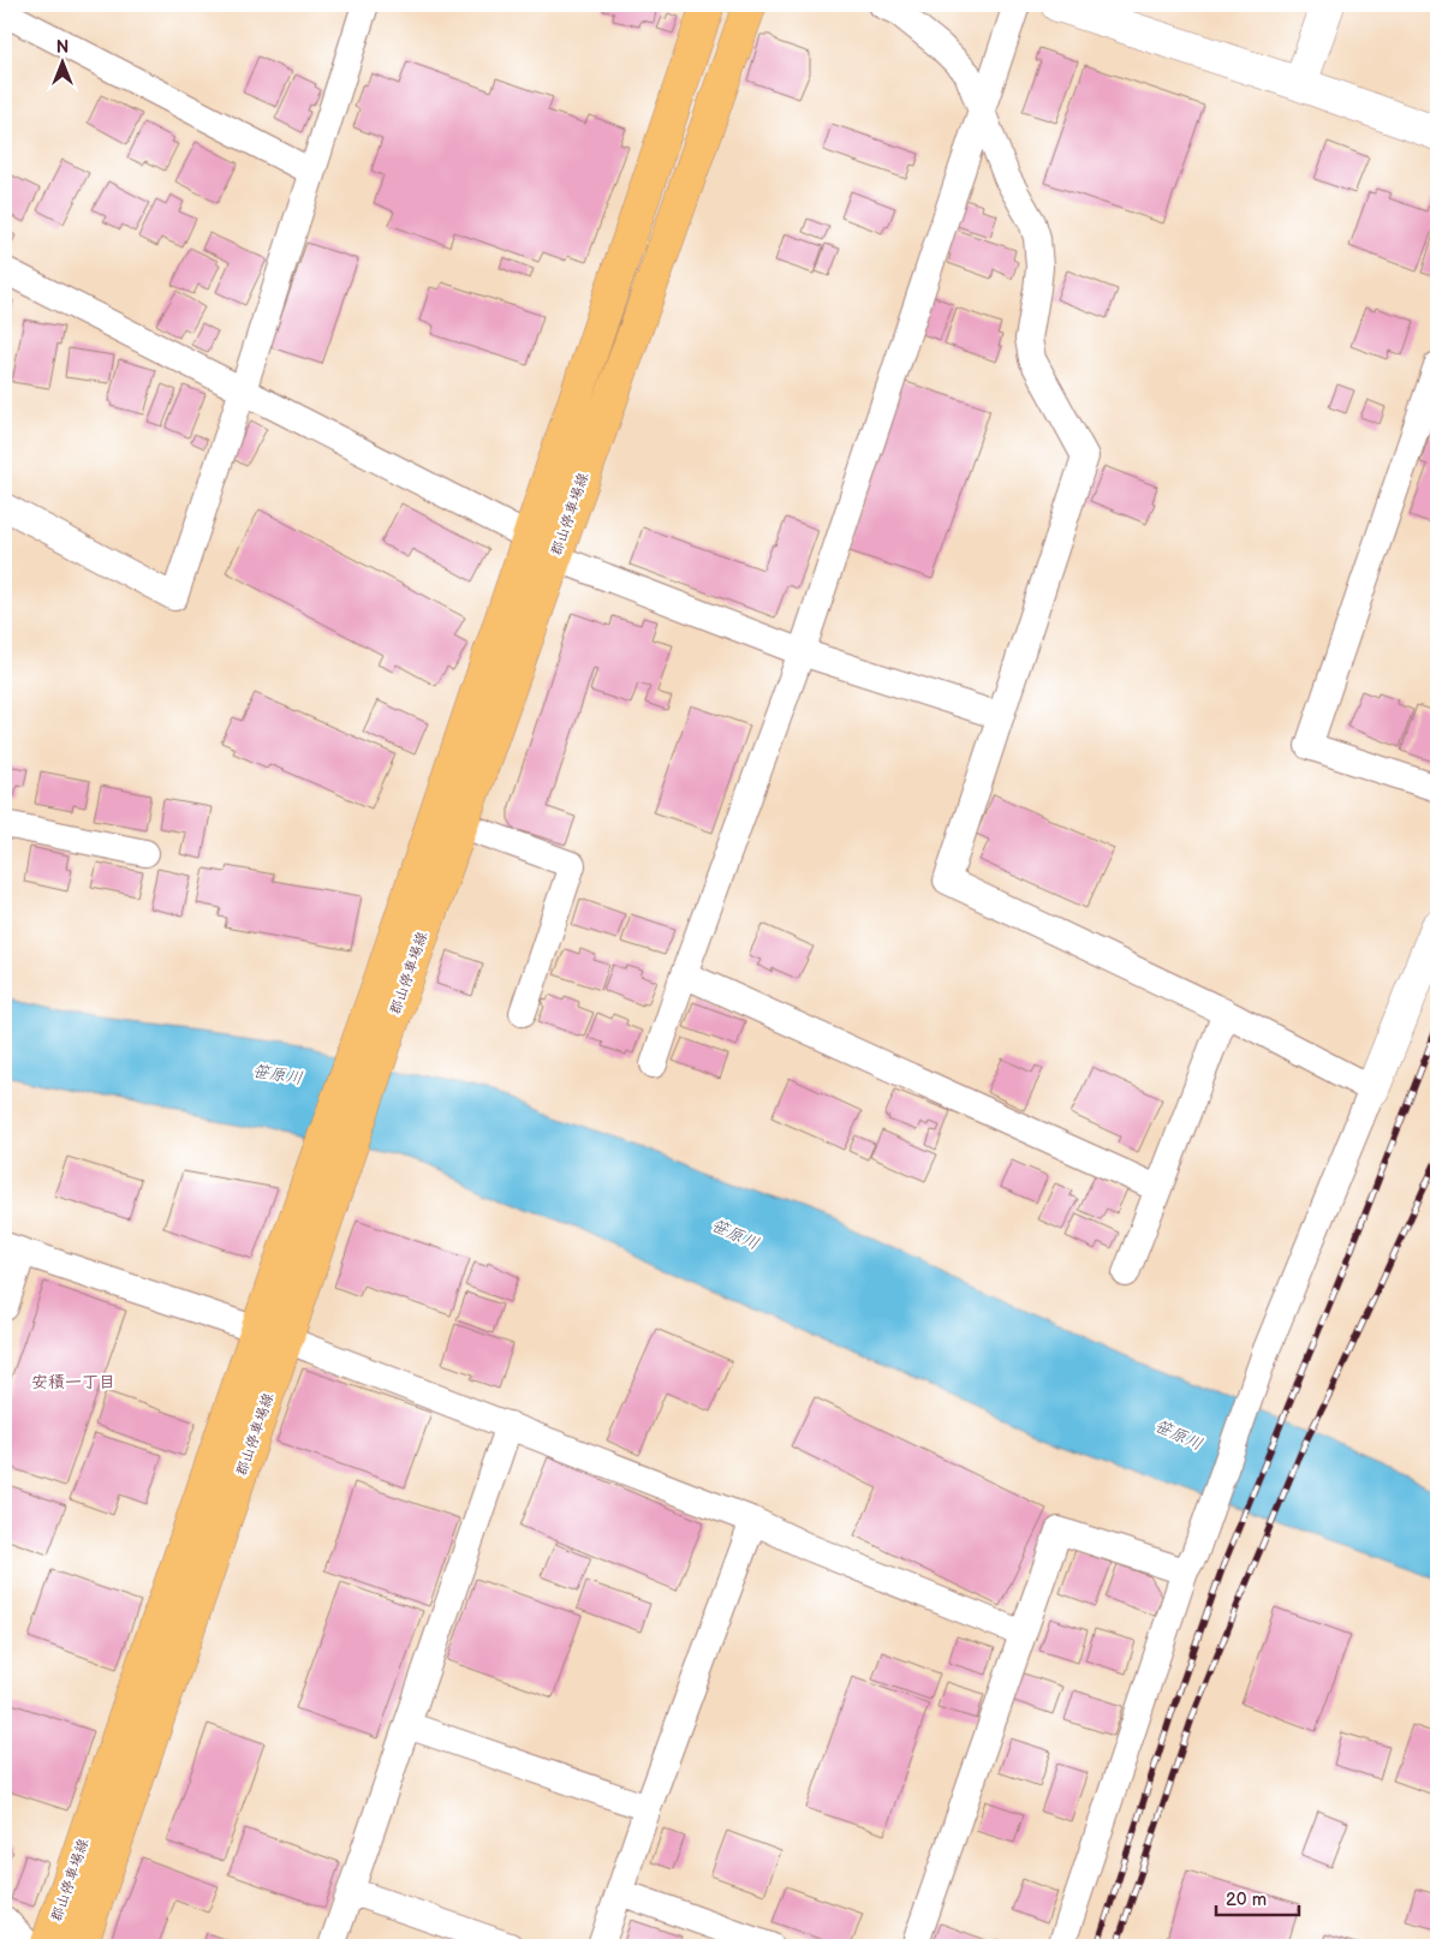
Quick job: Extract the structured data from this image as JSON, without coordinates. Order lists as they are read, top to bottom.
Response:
{
  "streets": {
    "main road": ["郡山停車場線"]
  },
  "districts": ["安積一丁目"],
  "water": ["笹原川"],
  "scale_bar": "20 m",
  "north": "top"
}
